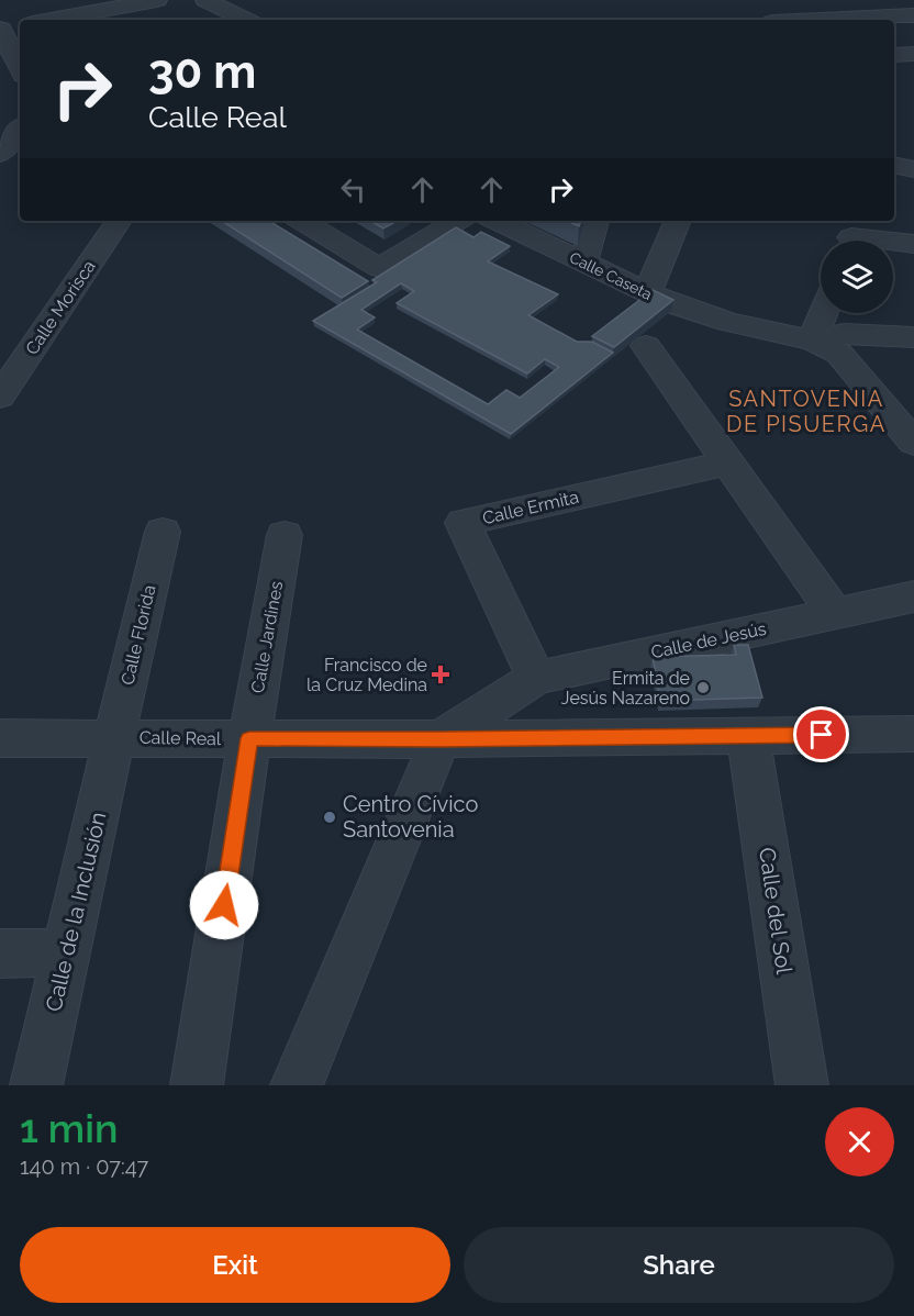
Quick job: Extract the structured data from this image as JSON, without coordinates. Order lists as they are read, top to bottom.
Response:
{
  "streets": {
    "street": [
      "Calle Caseta",
      "Calle Morisca",
      "Calle Ermita",
      "Calle Florida",
      "Calle Jardines",
      "Calle de Jesús",
      "Calle Real",
      "Calle del Sol",
      "Calle de la Inclusión"
    ]
  },
  "crossings": [
    ["Calle Ermita", "Calle de Jesús"],
    ["Calle Florida", "Calle Real"],
    ["Calle Florida", "Calle de la Inclusión"],
    ["Calle Jardines", "Calle Real"],
    ["Calle de Jesús", "Calle Real"],
    ["Calle Real", "Calle del Sol"],
    ["Calle Real", "Calle de la Inclusión"]
  ],
  "districts": ["SANTOVENIA DE PISUERGA"],
  "places": {
    "health": ["Francisco de la Cruz Medina"],
    "other": ["Ermita de Jesús Nazareno", "Centro Cívico Santovenia"]
  },
  "page": {
    "turn": ["30 m", "Calle Real"],
    "heading": ["1 min", "140 m · 07:47"],
    "buttons": ["Exit", "Share"]
  }
}
